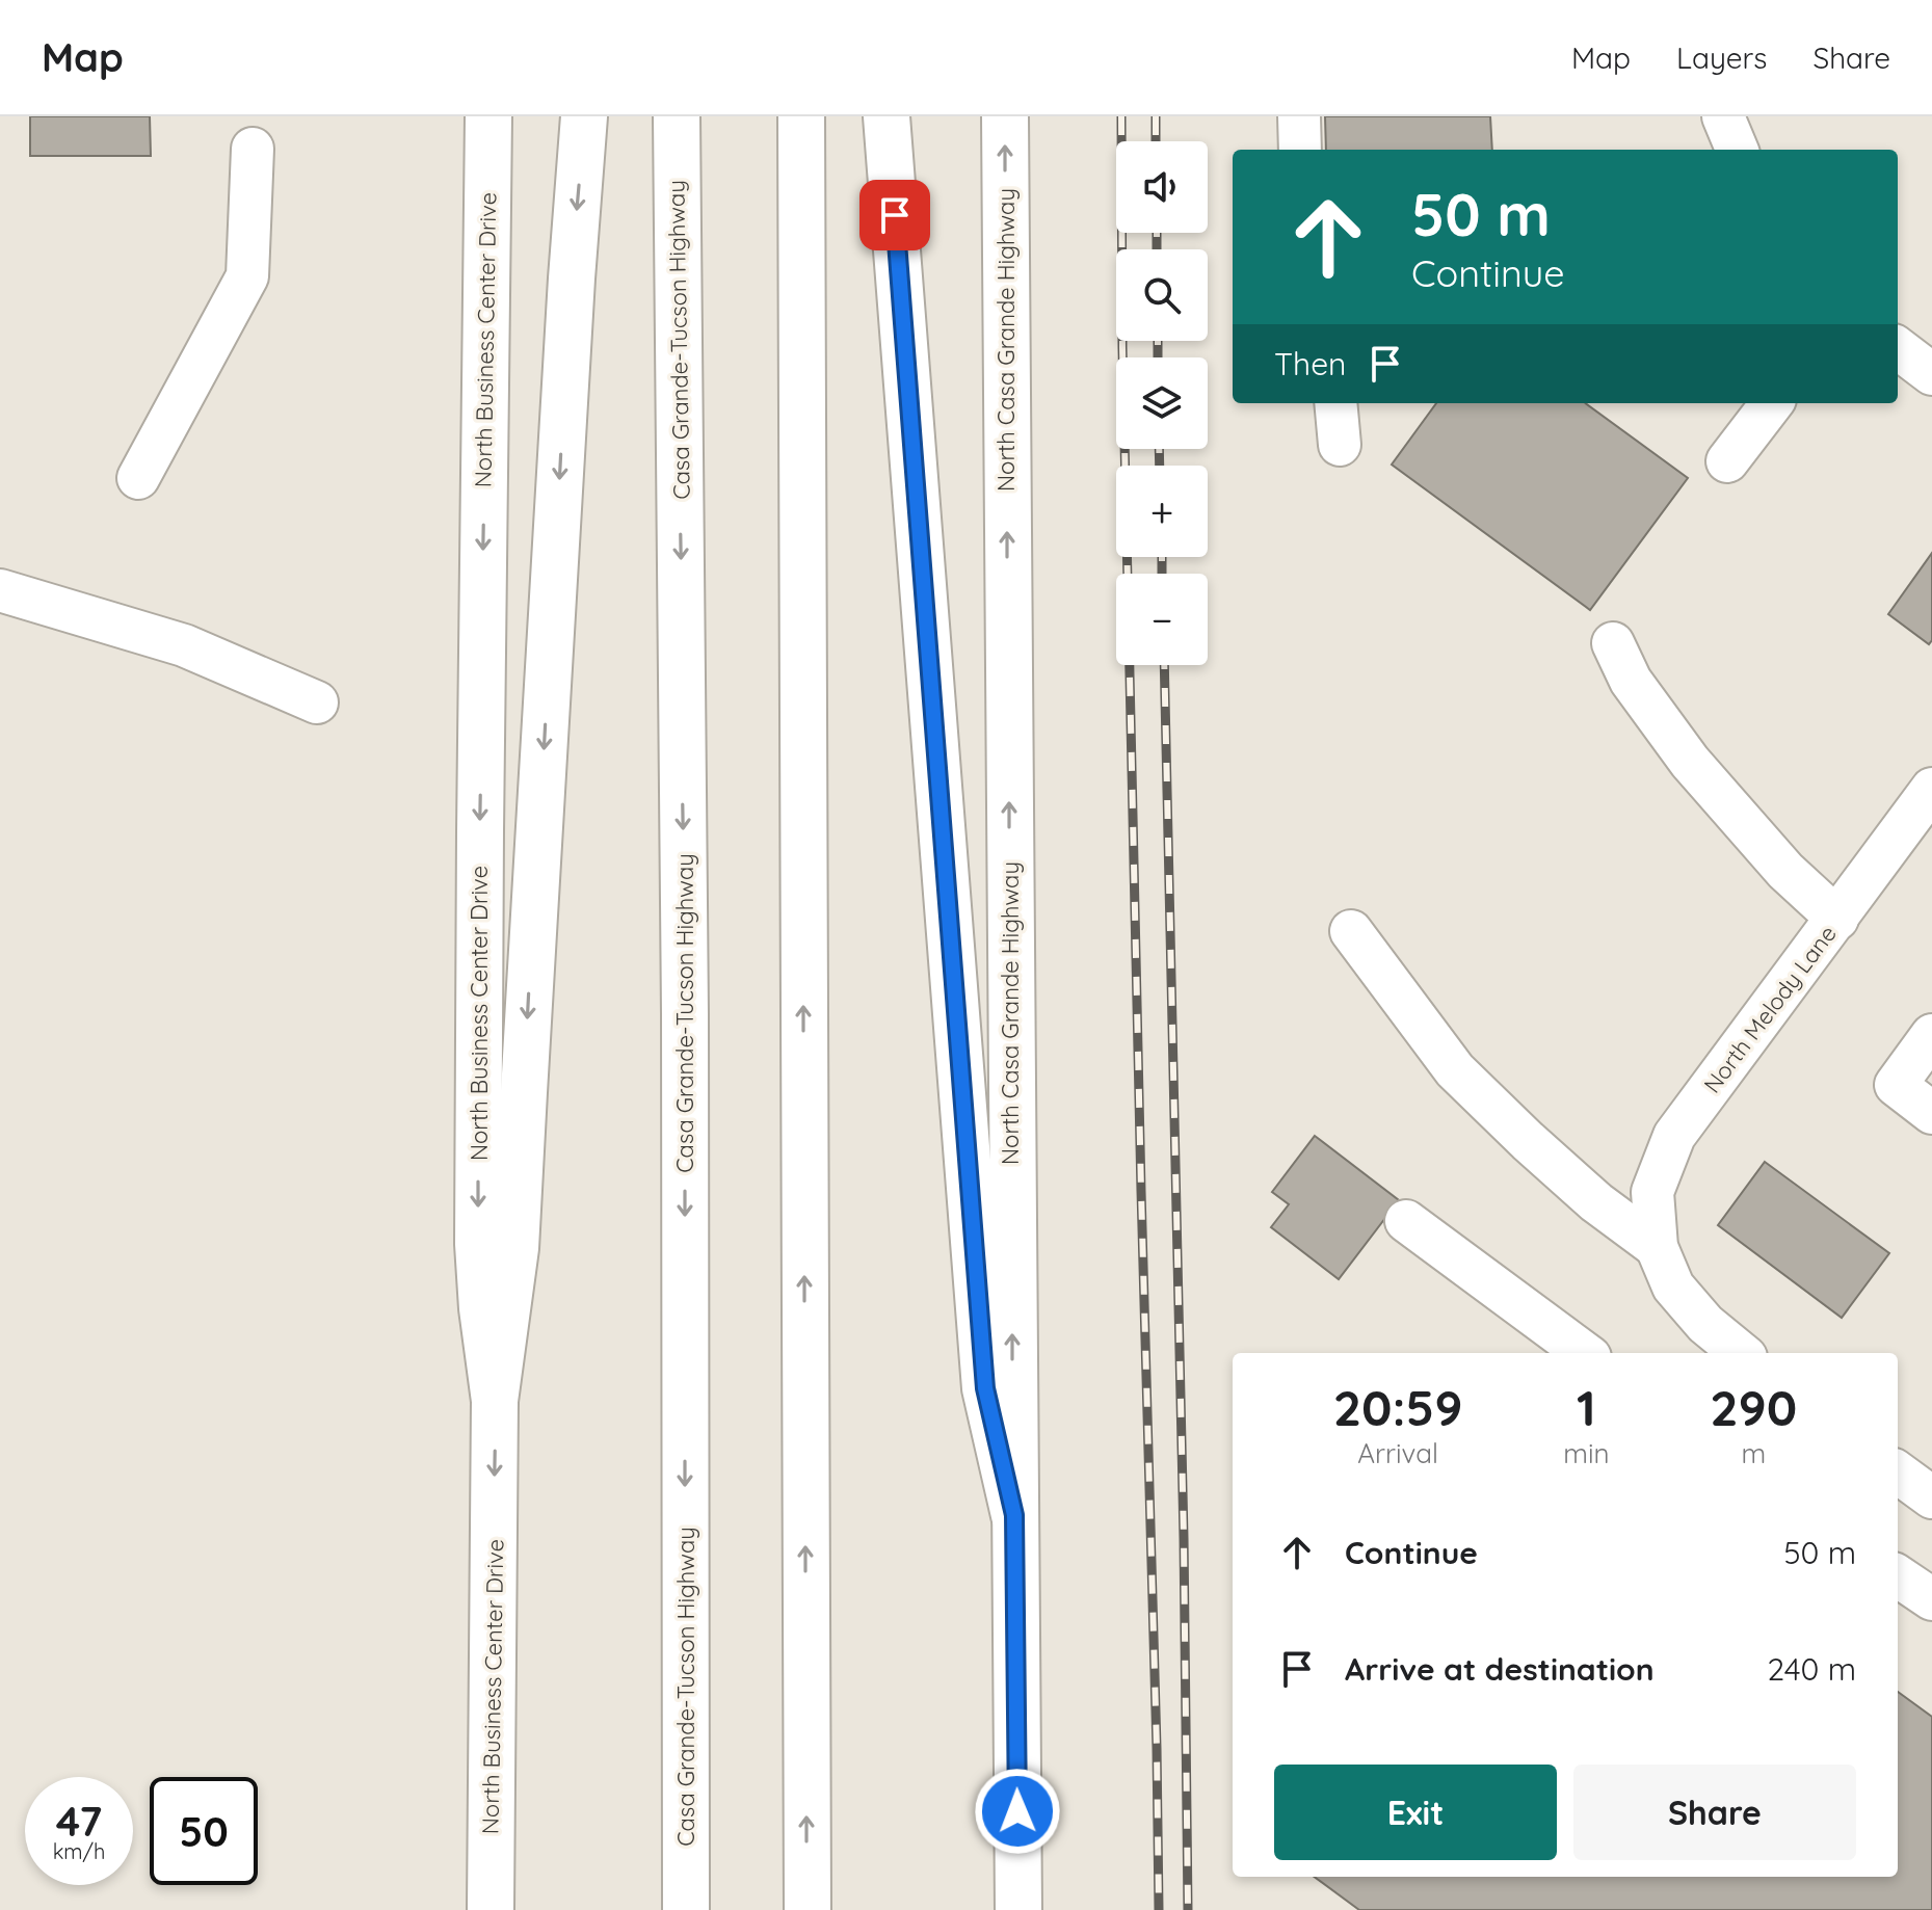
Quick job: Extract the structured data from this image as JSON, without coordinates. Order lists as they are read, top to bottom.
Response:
{
  "streets": {
    "main road": ["North Business Center Drive", "Casa Grande-Tucson Highway", "North Casa Grande Highway"],
    "street": ["North Melody Lane"]
  },
  "page": {
    "header": "Map",
    "nav": ["Map", "Layers", "Share"],
    "map_buttons": ["+", "−"],
    "turn": ["50 m", "Continue"],
    "then": "Then",
    "eta": [
      "20:59",
      "Arrival",
      "1",
      "min",
      "290",
      "m"
    ],
    "list": [
      {
        "name": "Continue",
        "value": "50 m"
      },
      {
        "name": "Arrive at destination",
        "value": "240 m"
      }
    ],
    "buttons": ["Exit", "Share"],
    "speed": "47 km/h",
    "limit": "50"
  }
}
